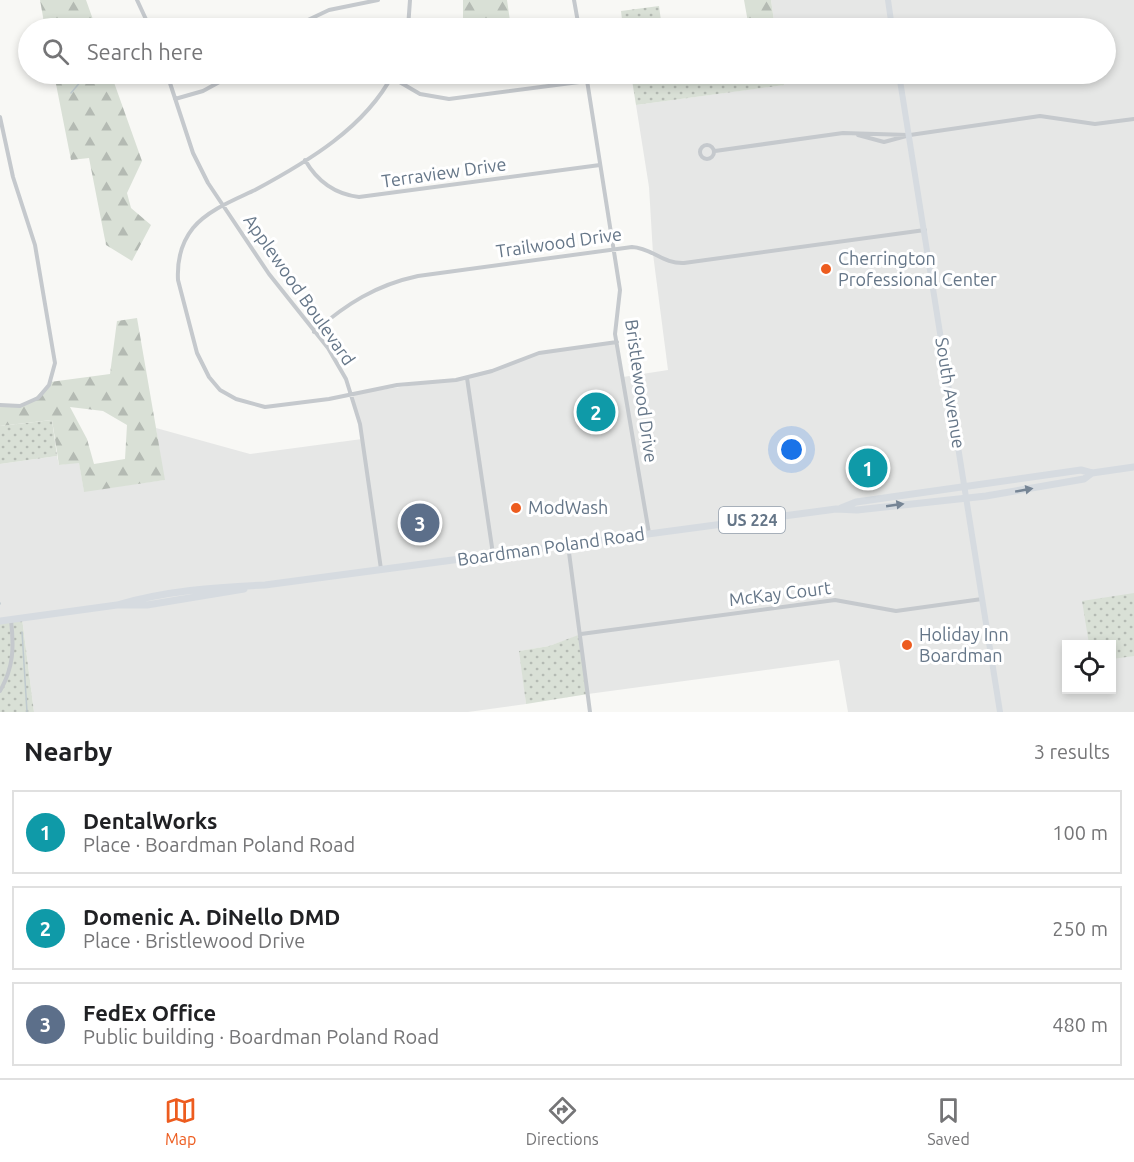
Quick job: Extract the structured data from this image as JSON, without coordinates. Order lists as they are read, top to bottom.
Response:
{
  "streets": {
    "main road": ["South Avenue", "US 224", "Boardman Poland Road"],
    "street": [
      "Terraview Drive",
      "Trailwood Drive",
      "Applewood Boulevard",
      "Bristlewood Drive",
      "McKay Court"
    ]
  },
  "crossings": [
    ["Terraview Drive", "Bristlewood Drive"],
    ["Trailwood Drive", "Applewood Boulevard"],
    ["Trailwood Drive", "Bristlewood Drive"],
    ["Trailwood Drive", "South Avenue"],
    ["Applewood Boulevard", "Boardman Poland Road"],
    ["Bristlewood Drive", "Boardman Poland Road"],
    ["South Avenue", "Boardman Poland Road"],
    ["South Avenue", "McKay Court"]
  ],
  "places": ["Cherrington Professional Center", "ModWash", "Holiday Inn Boardman"],
  "page": {
    "search": "Search here",
    "pins": ["2", "1", "3"],
    "heading": ["Nearby", "3 results"],
    "list": [
      {
        "mark": "1",
        "name": "DentalWorks",
        "note": "Place · Boardman Poland Road",
        "value": "100 m"
      },
      {
        "mark": "2",
        "name": "Domenic A. DiNello DMD",
        "note": "Place · Bristlewood Drive",
        "value": "250 m"
      },
      {
        "mark": "3",
        "name": "FedEx Office",
        "note": "Public building · Boardman Poland Road",
        "value": "480 m"
      }
    ],
    "nav": ["Map", "Directions", "Saved"]
  }
}
